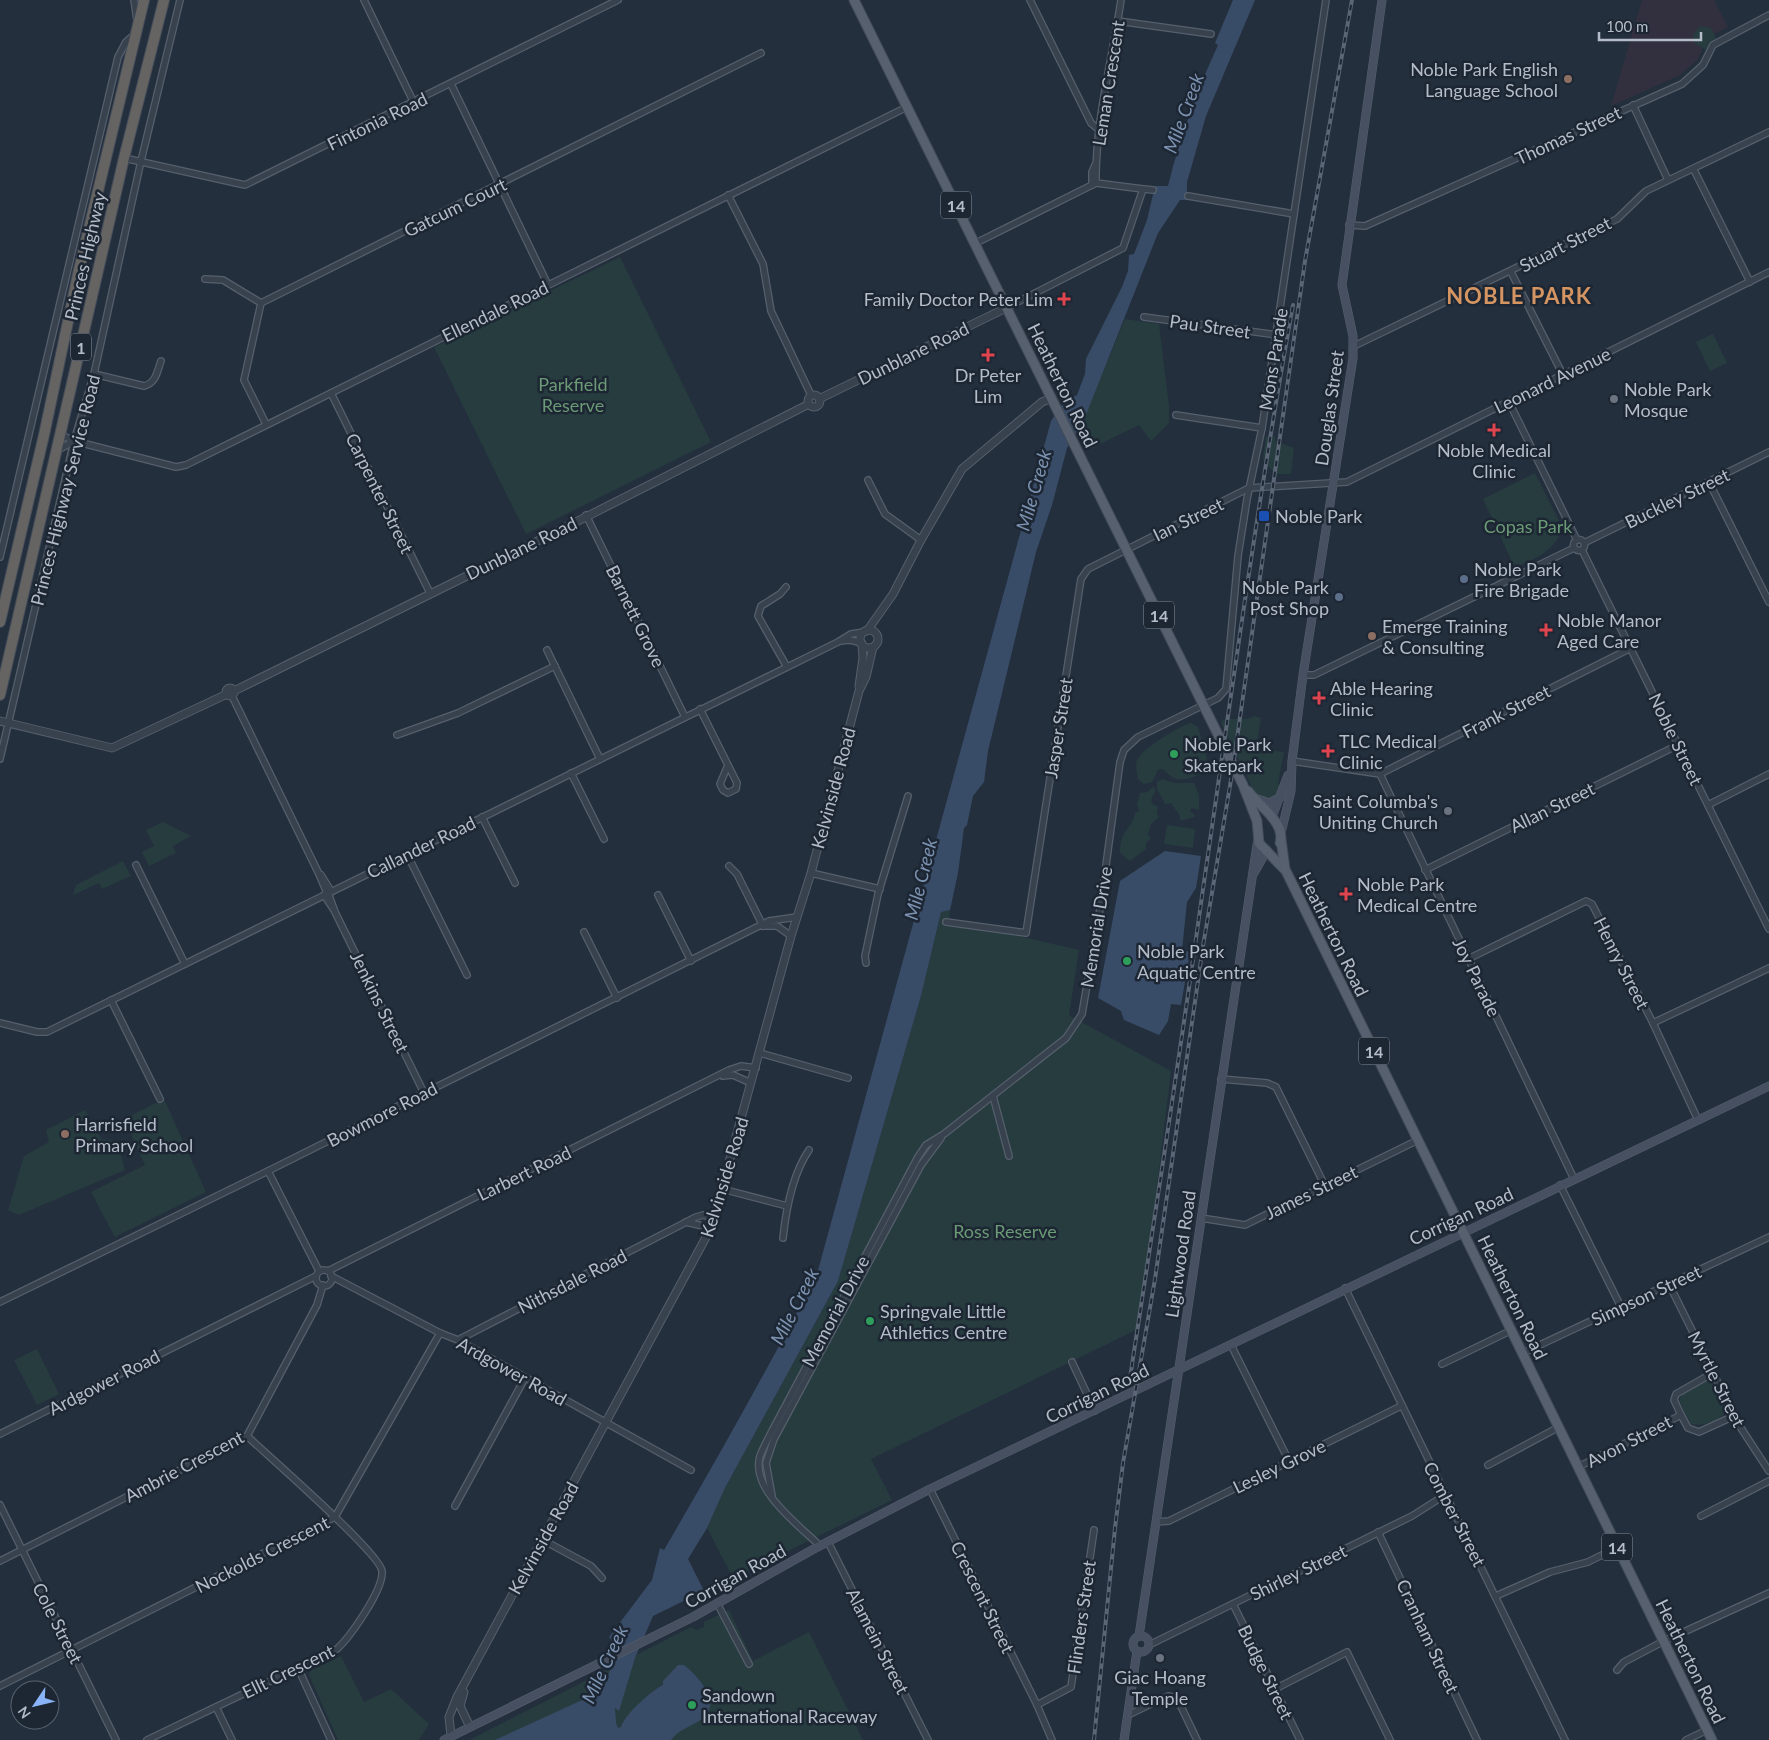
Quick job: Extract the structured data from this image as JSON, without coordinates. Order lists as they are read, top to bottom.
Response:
{
  "streets": {
    "highway": ["Princes Highway", "1"],
    "main road": [
      "14",
      "Heatherton Road",
      "Douglas Street",
      "Corrigan Road",
      "Lightwood Road"
    ],
    "street": [
      "Leman Crescent",
      "Fintonia Road",
      "Thomas Street",
      "Gatcum Court",
      "Stuart Street",
      "Ellendale Road",
      "Pau Street",
      "Dunblane Road",
      "Mons Parade",
      "Leonard Avenue",
      "Princes Highway Service Road",
      "Carpenter Street",
      "Buckley Street",
      "Ian Street",
      "Barnett Grove",
      "Frank Street",
      "Jasper Street",
      "Noble Street",
      "Kelvinside Road",
      "Allan Street",
      "Callander Road",
      "Memorial Drive",
      "Henry Street",
      "Joy Parade",
      "Jenkins Street",
      "Bowmore Road",
      "Larbert Road",
      "James Street",
      "Nithsdale Road",
      "Simpson Street",
      "Ardgower Road",
      "Myrtle Street",
      "Avon Street",
      "Ambrie Crescent",
      "Lesley Grove",
      "Comber Street",
      "Nockolds Crescent",
      "Shirley Street",
      "Crescent Street",
      "Flinders Street",
      "Cole Street",
      "Cranham Street",
      "Alamein Street",
      "Ellt Crescent",
      "Budge Street"
    ]
  },
  "crossings": [
    ["Fintonia Road", "Princes Highway"],
    ["Fintonia Road", "Princes Highway Service Road"],
    ["Thomas Street", "Douglas Street"],
    ["14", "Heatherton Road"],
    ["14", "Douglas Street"],
    ["14", "Lightwood Road"],
    ["Stuart Street", "Douglas Street"],
    ["Princes Highway", "Ellendale Road"],
    ["Ellendale Road", "Heatherton Road"],
    ["Ellendale Road", "Princes Highway Service Road"],
    ["Ellendale Road", "Carpenter Street"],
    ["Pau Street", "Mons Parade"],
    ["Dunblane Road", "Heatherton Road"],
    ["Dunblane Road", "Princes Highway Service Road"],
    ["Dunblane Road", "Carpenter Street"],
    ["Dunblane Road", "Barnett Grove"],
    ["Dunblane Road", "Jenkins Street"],
    ["Mons Parade", "Leonard Avenue"],
    ["Mons Parade", "Heatherton Road"],
    ["Mons Parade", "Ian Street"],
    ["Mons Parade", "Memorial Drive"],
    ["Leonard Avenue", "Douglas Street"],
    ["Leonard Avenue", "Ian Street"],
    ["Heatherton Road", "Douglas Street"],
    ["Heatherton Road", "Ian Street"],
    ["Heatherton Road", "Jasper Street"],
    ["Heatherton Road", "Memorial Drive"],
    ["Heatherton Road", "James Street"],
    ["Heatherton Road", "Corrigan Road"],
    ["Heatherton Road", "Lightwood Road"],
    ["Heatherton Road", "Simpson Street"],
    ["Heatherton Road", "Avon Street"],
    ["Buckley Street", "Noble Street"],
    ["Ian Street", "Jasper Street"],
    ["Barnett Grove", "Callander Road"],
    ["Frank Street", "Noble Street"],
    ["Frank Street", "Joy Parade"],
    ["Noble Street", "Allan Street"],
    ["Kelvinside Road", "Callander Road"],
    ["Kelvinside Road", "Bowmore Road"],
    ["Kelvinside Road", "Larbert Road"],
    ["Kelvinside Road", "Corrigan Road"],
    ["Kelvinside Road", "Nithsdale Road"],
    ["Kelvinside Road", "Ardgower Road"],
    ["Allan Street", "Joy Parade"],
    ["Callander Road", "Jenkins Street"],
    ["Memorial Drive", "Corrigan Road"],
    ["Memorial Drive", "Alamein Street"],
    ["Henry Street", "Joy Parade"],
    ["Henry Street", "Corrigan Road"],
    ["Joy Parade", "Corrigan Road"],
    ["Jenkins Street", "Bowmore Road"],
    ["Larbert Road", "Ardgower Road"],
    ["James Street", "Lightwood Road"],
    ["Corrigan Road", "Lightwood Road"],
    ["Corrigan Road", "Comber Street"],
    ["Corrigan Road", "Crescent Street"],
    ["Corrigan Road", "Alamein Street"],
    ["Lightwood Road", "Lesley Grove"],
    ["Lightwood Road", "Shirley Street"],
    ["Nithsdale Road", "Ardgower Road"],
    ["Simpson Street", "Myrtle Street"],
    ["Ardgower Road", "Nockolds Crescent"],
    ["Myrtle Street", "Avon Street"],
    ["Ambrie Crescent", "Cole Street"],
    ["Ambrie Crescent", "Ellt Crescent"],
    ["Lesley Grove", "Comber Street"],
    ["Comber Street", "Shirley Street"],
    ["Nockolds Crescent", "Cole Street"],
    ["Nockolds Crescent", "Ellt Crescent"],
    ["Shirley Street", "Cranham Street"],
    ["Shirley Street", "Budge Street"],
    ["Crescent Street", "Flinders Street"]
  ],
  "districts": ["NOBLE PARK"],
  "water": ["Mile Creek"],
  "parks": ["Parkfield Reserve", "Copas Park", "Ross Reserve"],
  "places": {
    "other": [
      "Noble Park English Language School",
      "Noble Park Mosque",
      "Noble Park Fire Brigade",
      "Noble Park Post Shop",
      "Emerge Training & Consulting",
      "Noble Park Skatepark",
      "Saint Columba's Uniting Church",
      "Noble Park Aquatic Centre",
      "Harrisfield Primary School",
      "Springvale Little Athletics Centre",
      "Giac Hoang Temple",
      "Sandown International Raceway"
    ],
    "health": [
      "Family Doctor Peter Lim",
      "Dr Peter Lim",
      "Noble Medical Clinic",
      "Noble Manor Aged Care",
      "Able Hearing Clinic",
      "TLC Medical Clinic",
      "Noble Park Medical Centre"
    ],
    "transit": ["Noble Park"]
  },
  "scale_bar": "100 m",
  "north": "bottom left"
}
